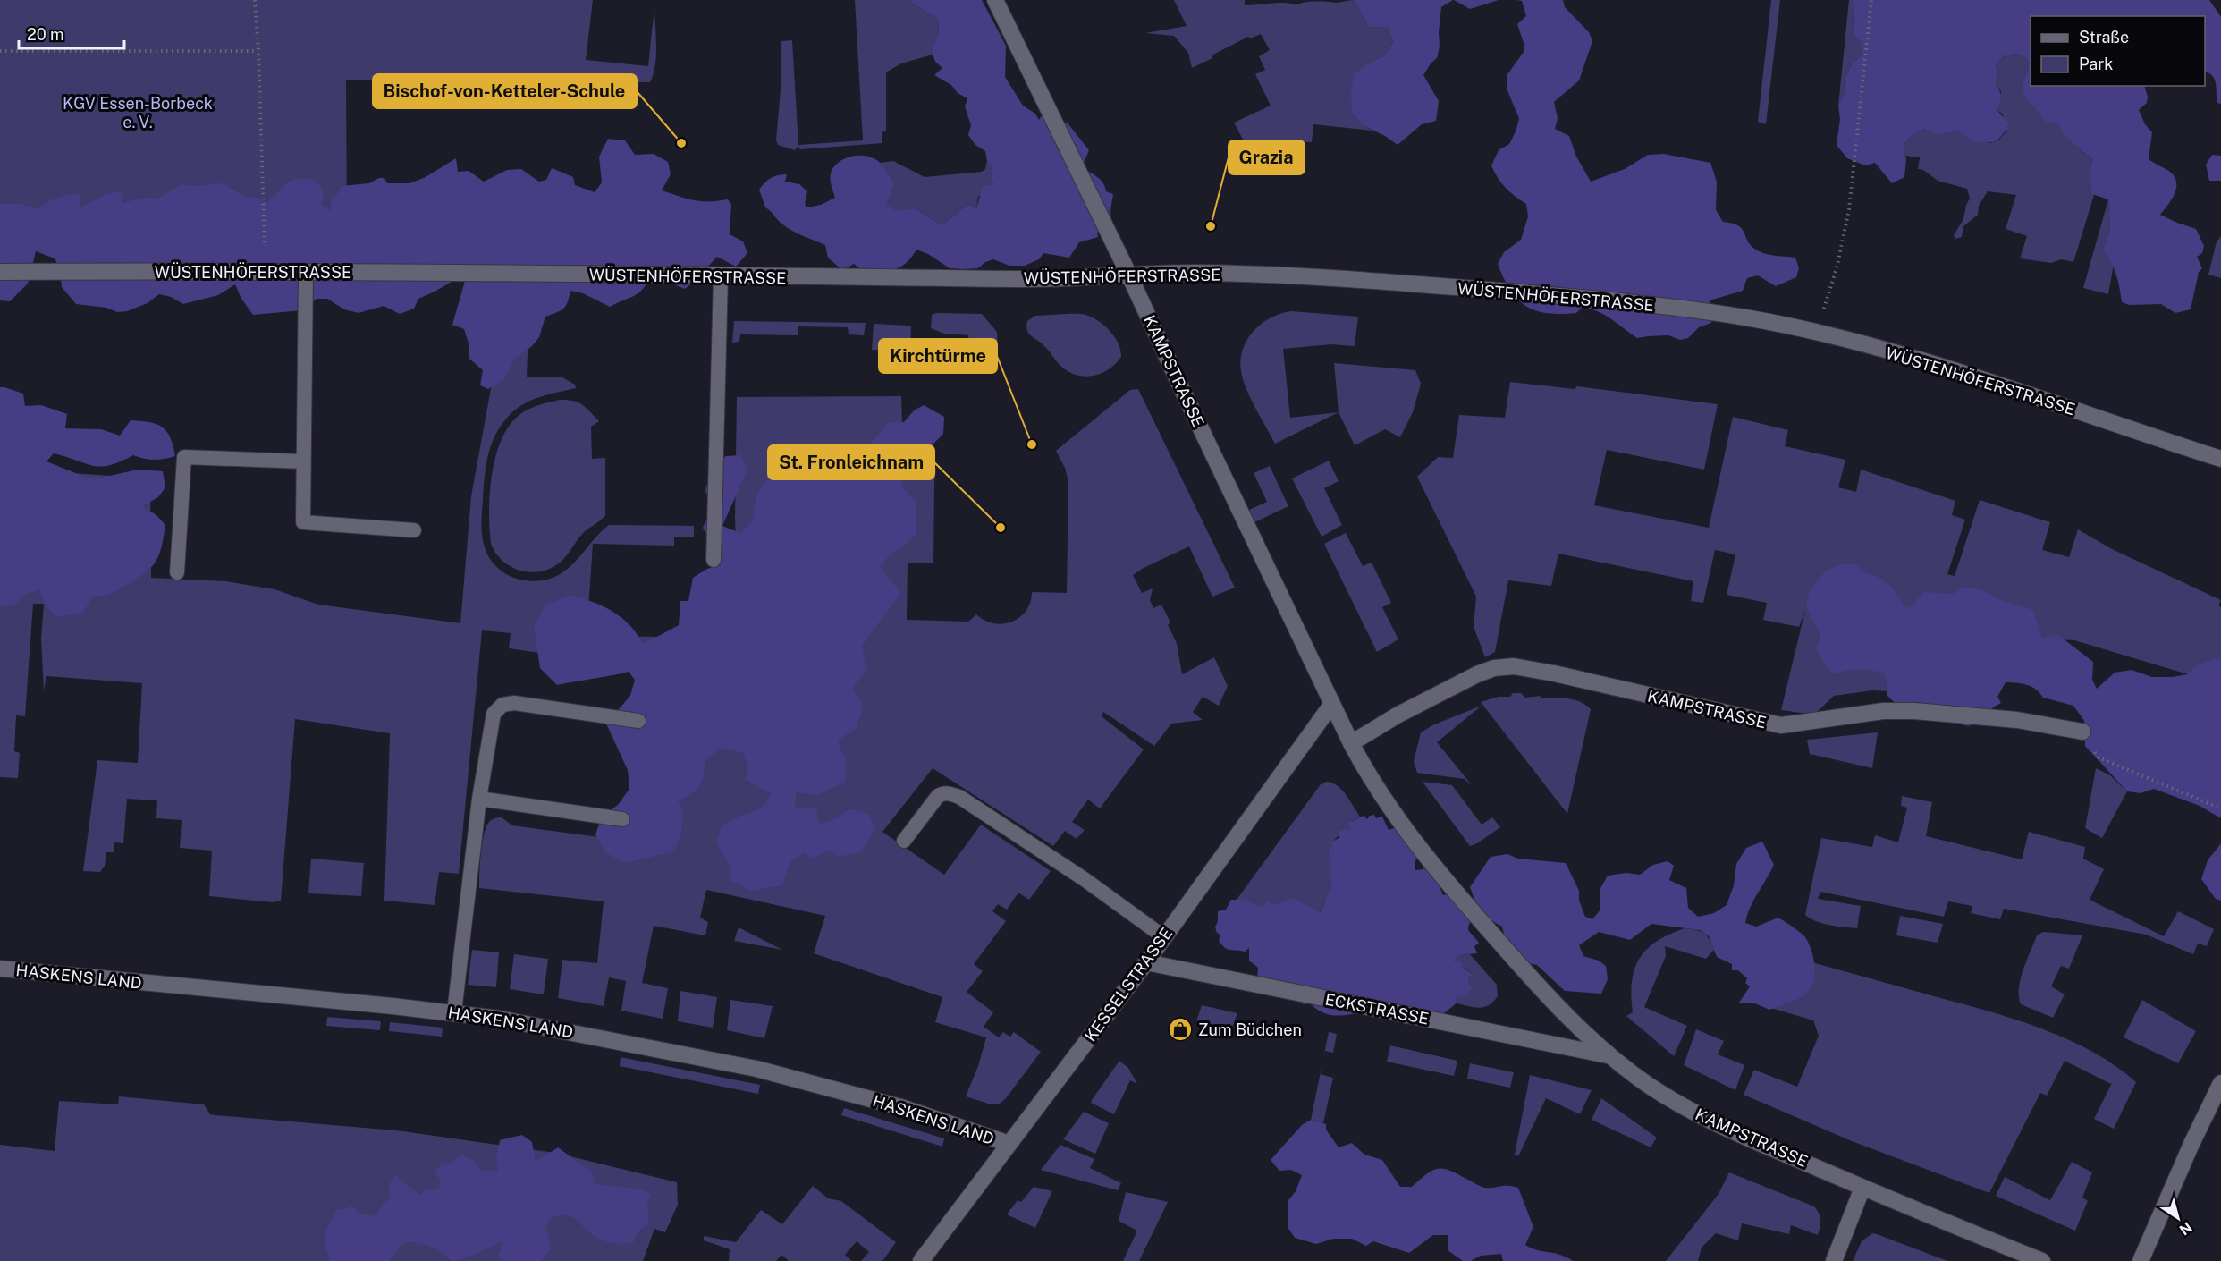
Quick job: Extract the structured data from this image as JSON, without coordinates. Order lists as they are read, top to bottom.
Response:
{
  "streets": {
    "street": [
      "WÜSTENHÖFERSTRASSE",
      "KAMPSTRASSE",
      "HASKENS LAND",
      "KESSELSTRASSE",
      "ECKSTRASSE"
    ]
  },
  "crossings": [
    ["WÜSTENHÖFERSTRASSE", "KAMPSTRASSE"],
    ["KAMPSTRASSE", "KESSELSTRASSE"],
    ["KAMPSTRASSE", "ECKSTRASSE"],
    ["HASKENS LAND", "KESSELSTRASSE"],
    ["KESSELSTRASSE", "ECKSTRASSE"]
  ],
  "parks": ["KGV Essen-Borbeck e. V."],
  "places": {
    "other": [
      "Bischof-von-Ketteler-Schule",
      "Grazia",
      "Kirchtürme",
      "St. Fronleichnam"
    ],
    "shop": ["Zum Büdchen"]
  },
  "legend": ["Straße", "Park"],
  "scale_bar": "20 m",
  "north": "bottom right"
}
